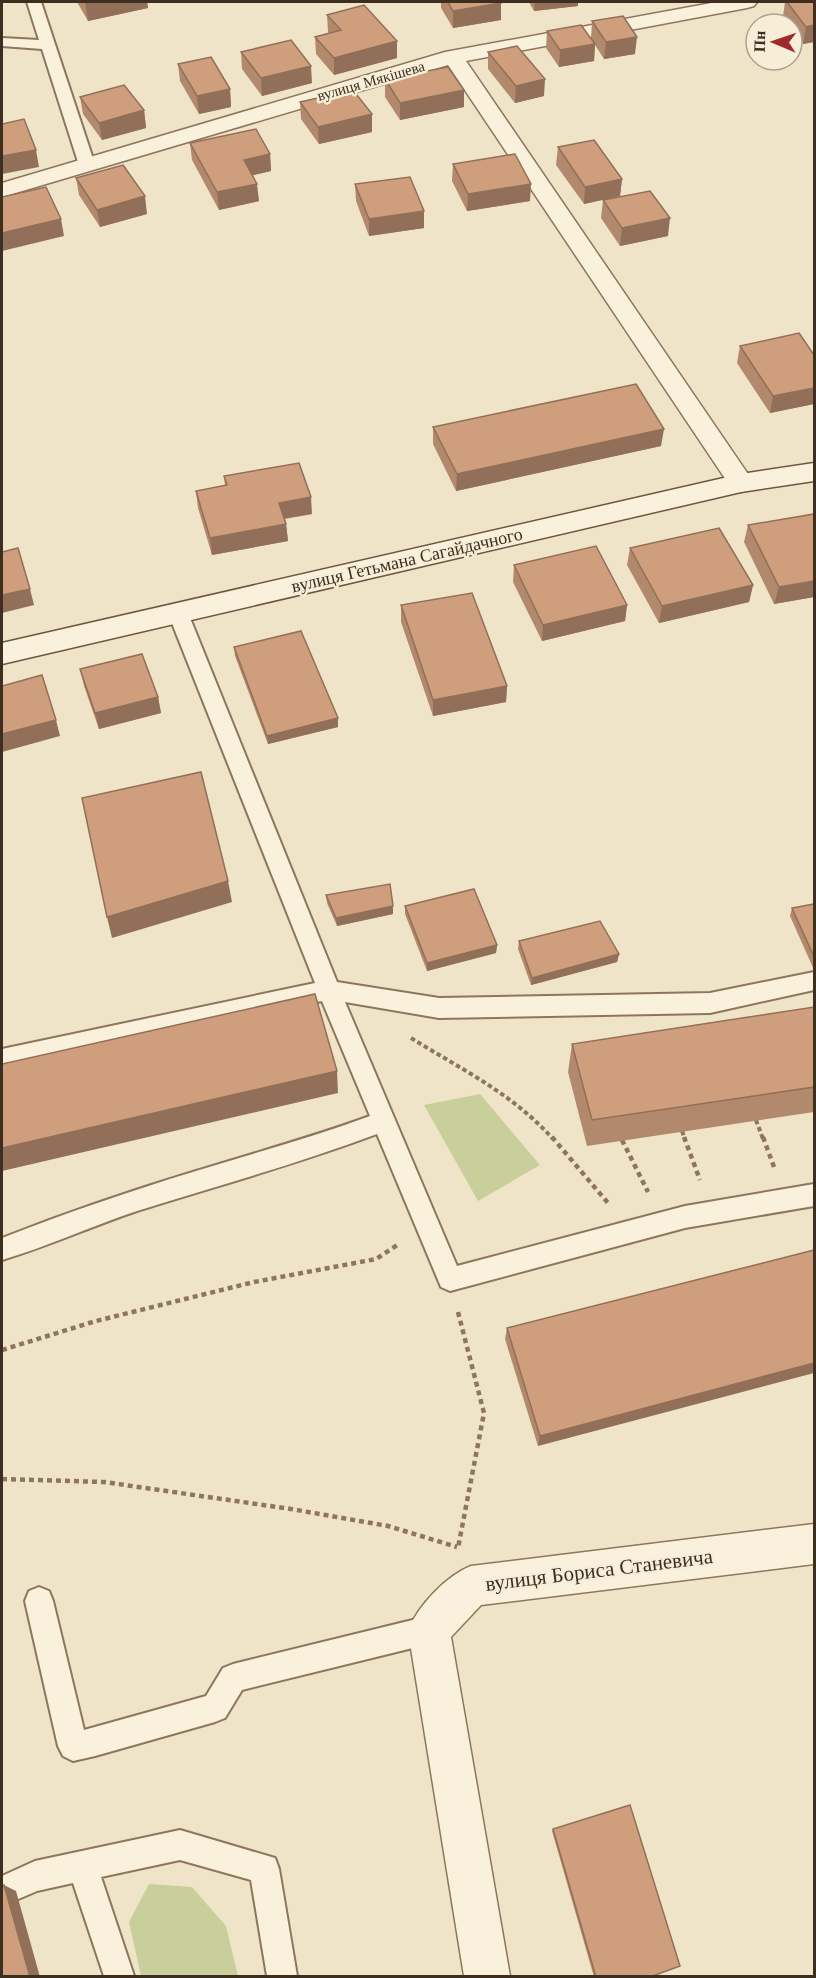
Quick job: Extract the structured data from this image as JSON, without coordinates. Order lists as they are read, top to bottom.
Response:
{
  "streets": {
    "street": ["вулиця Мякішева", "вулиця Гетьмана Сагайдачного", "вулиця Бориса Станевича"]
  },
  "north": "left"
}
